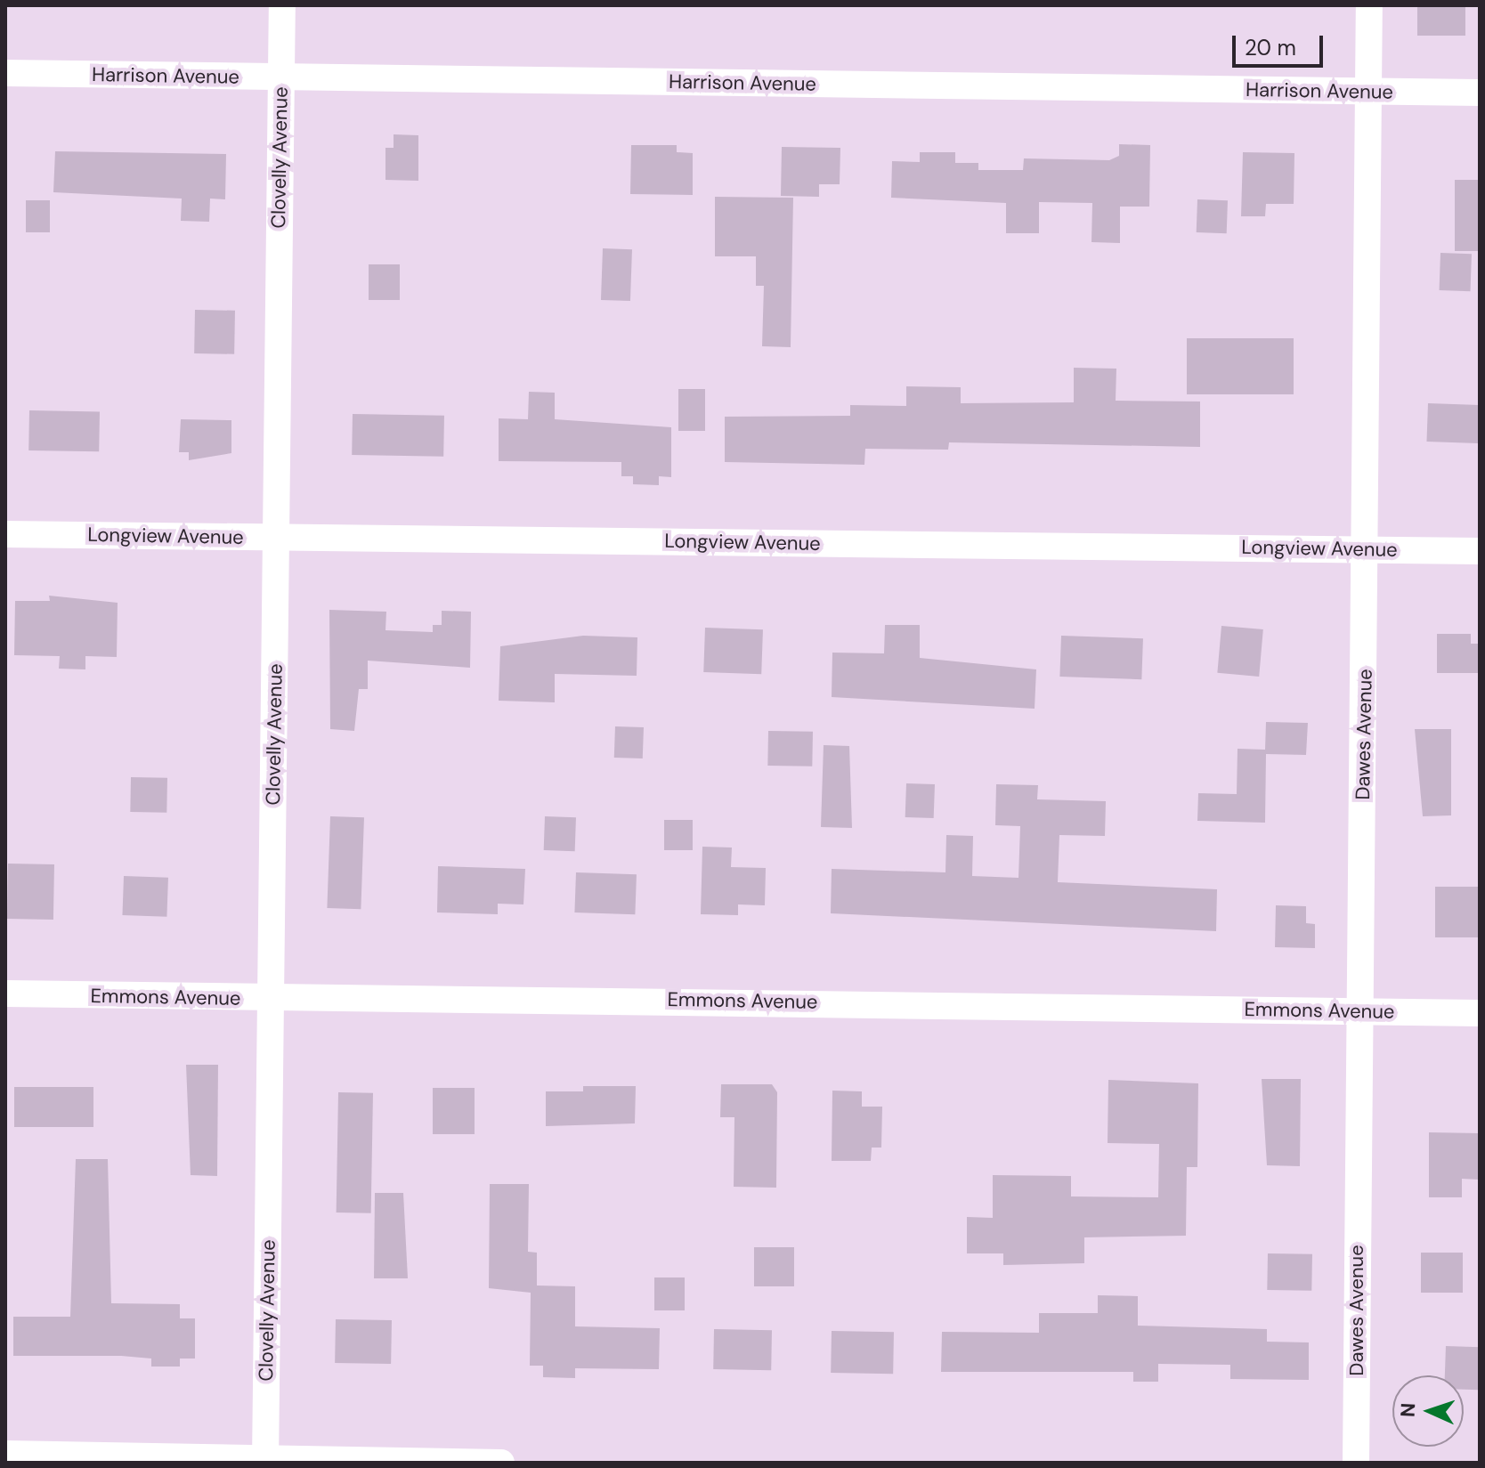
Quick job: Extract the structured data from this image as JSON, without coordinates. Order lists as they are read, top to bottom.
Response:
{
  "streets": {
    "street": [
      "Harrison Avenue",
      "Clovelly Avenue",
      "Longview Avenue",
      "Dawes Avenue",
      "Emmons Avenue"
    ]
  },
  "crossings": [
    ["Harrison Avenue", "Clovelly Avenue"],
    ["Harrison Avenue", "Dawes Avenue"],
    ["Clovelly Avenue", "Longview Avenue"],
    ["Clovelly Avenue", "Emmons Avenue"],
    ["Longview Avenue", "Dawes Avenue"],
    ["Dawes Avenue", "Emmons Avenue"]
  ],
  "scale_bar": "20 m",
  "north": "left"
}
